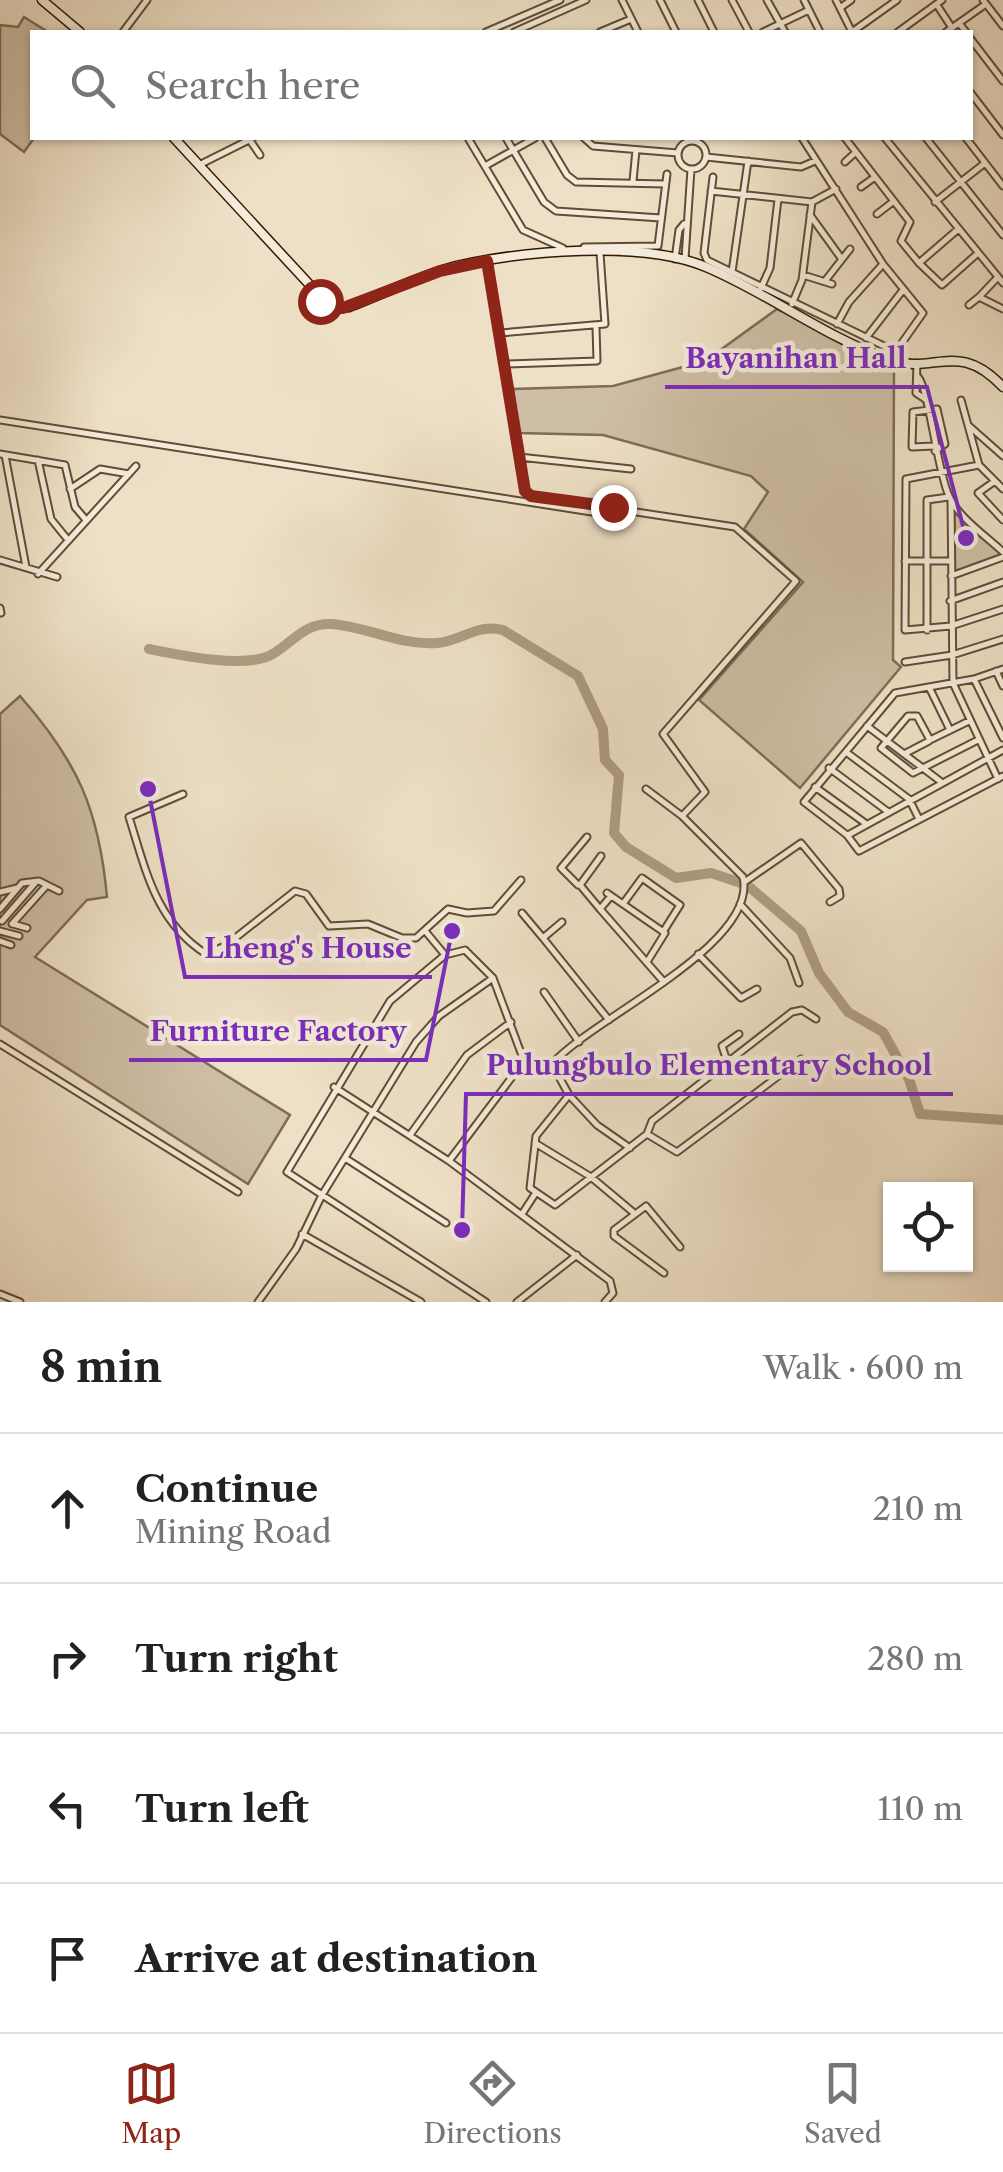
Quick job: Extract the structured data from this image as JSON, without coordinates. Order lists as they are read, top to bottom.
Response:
{
  "places": [
    "Bayanihan Hall",
    "Lheng's House",
    "Furniture Factory",
    "Pulungbulo Elementary School"
  ],
  "page": {
    "search": "Search here",
    "heading": ["8 min", "Walk · 600 m"],
    "list": [
      ["Continue", "Mining Road", "210 m"],
      ["Turn right", "280 m"],
      ["Turn left", "110 m"],
      "Arrive at destination"
    ],
    "nav": ["Map", "Directions", "Saved"]
  }
}
